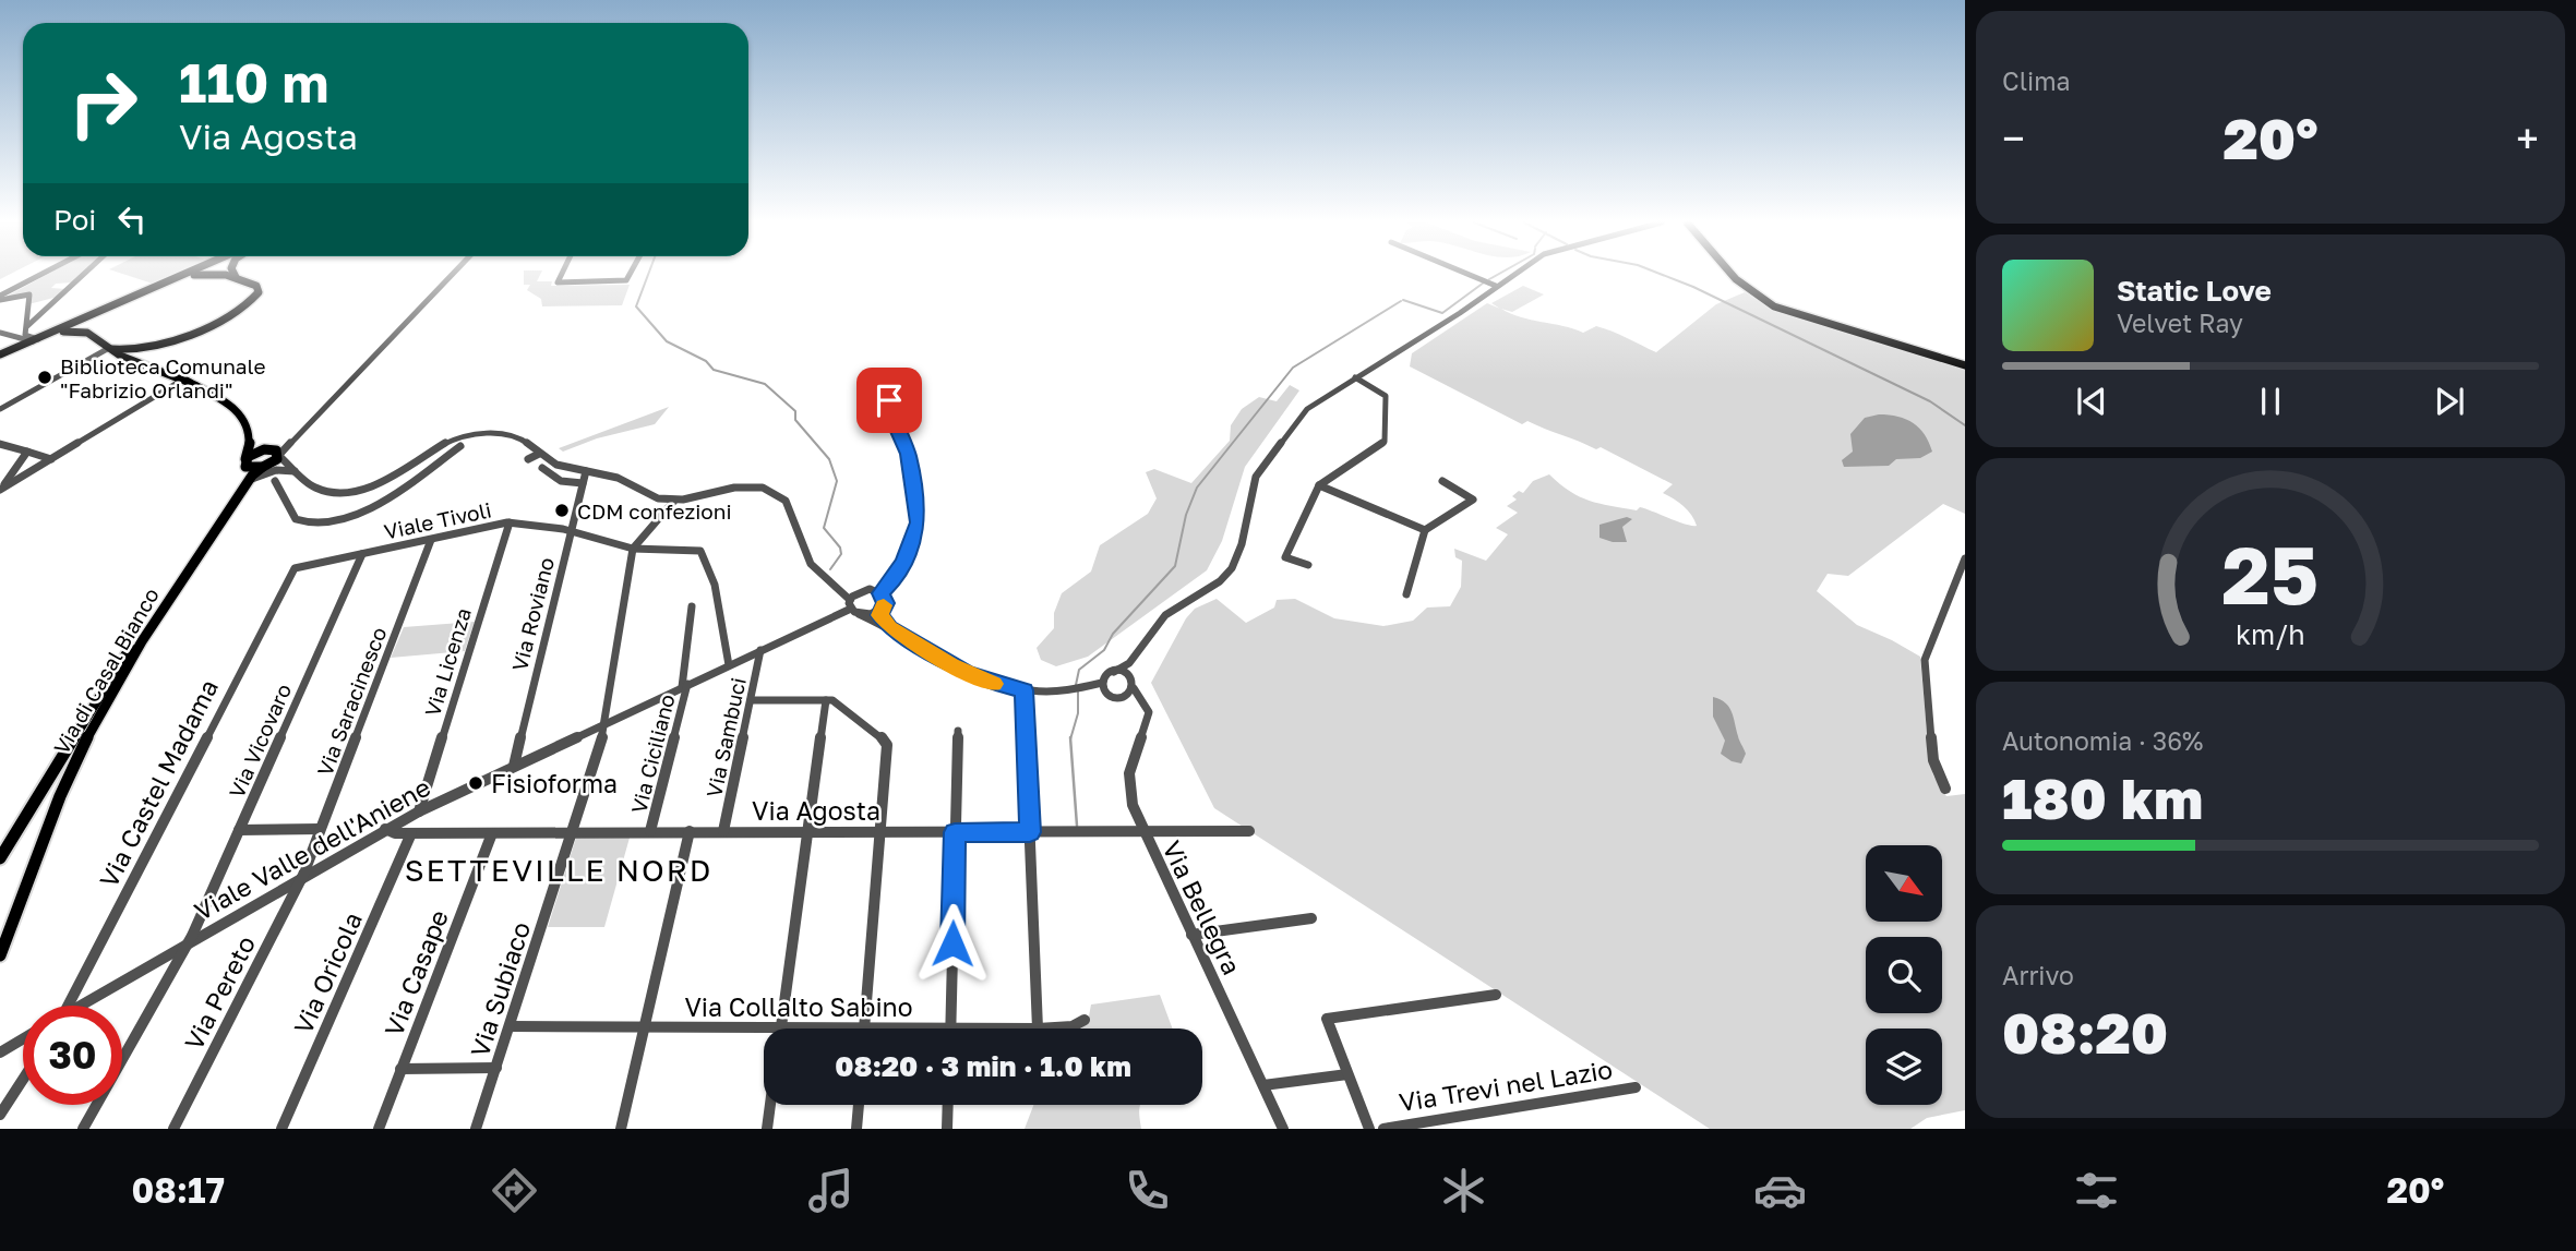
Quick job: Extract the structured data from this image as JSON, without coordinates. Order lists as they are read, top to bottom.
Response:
{
  "streets": {
    "main road": ["Via di Casal Bianco"],
    "street": [
      "Viale Tivoli",
      "Via Roviano",
      "Via Licenza",
      "Via Saracinesco",
      "Via Sambuci",
      "Via Vicovaro",
      "Via Ciciliano",
      "Via Castel Madama",
      "Via Agosta",
      "Viale Valle dell'Aniene",
      "Via Bellegra",
      "Via Oricola",
      "Via Casape",
      "Via Subiaco",
      "Via Pereto",
      "Via Collalto Sabino",
      "Via Trevi nel Lazio"
    ]
  },
  "crossings": [
    ["Viale Tivoli", "Via Roviano"],
    ["Viale Tivoli", "Via Licenza"],
    ["Viale Tivoli", "Via Saracinesco"],
    ["Viale Tivoli", "Via Vicovaro"],
    ["Viale Tivoli", "Via Castel Madama"],
    ["Viale Tivoli", "Viale Valle dell'Aniene"],
    ["Viale Tivoli", "Via Subiaco"],
    ["Via Roviano", "Viale Valle dell'Aniene"],
    ["Via Licenza", "Viale Valle dell'Aniene"],
    ["Via Saracinesco", "Viale Valle dell'Aniene"],
    ["Via Saracinesco", "Via Pereto"],
    ["Via Sambuci", "Via Agosta"],
    ["Via Sambuci", "Viale Valle dell'Aniene"],
    ["Via Vicovaro", "Viale Valle dell'Aniene"],
    ["Via Ciciliano", "Via Agosta"],
    ["Via Ciciliano", "Viale Valle dell'Aniene"],
    ["Via Agosta", "Viale Valle dell'Aniene"],
    ["Via Agosta", "Via Bellegra"],
    ["Via Agosta", "Via Oricola"],
    ["Via Agosta", "Via Casape"],
    ["Via Agosta", "Via Subiaco"],
    ["Viale Valle dell'Aniene", "Via Subiaco"],
    ["Viale Valle dell'Aniene", "Via Pereto"],
    ["Via Subiaco", "Via Collalto Sabino"]
  ],
  "districts": ["SETTEVILLE NORD"],
  "places": ["Biblioteca Comunale \"Fabrizio Orlandi\"", "CDM confezioni", "Fisioforma"],
  "north": "bottom right",
  "page": {
    "tile": [
      "Clima",
      ["Autonomia · 36%", "180 km"],
      ["Arrivo", "08:20"]
    ],
    "turn": ["110 m", "Via Agosta"],
    "heat": ["−", "20°", "+"],
    "then": "Poi",
    "song": ["Static Love", "Velvet Ray"],
    "limit": "30",
    "trip": "08:20 · 3 min · 1.0 km",
    "tabs": ["08:17", "20°"],
    "gauge": ["25", "km/h"]
  }
}
